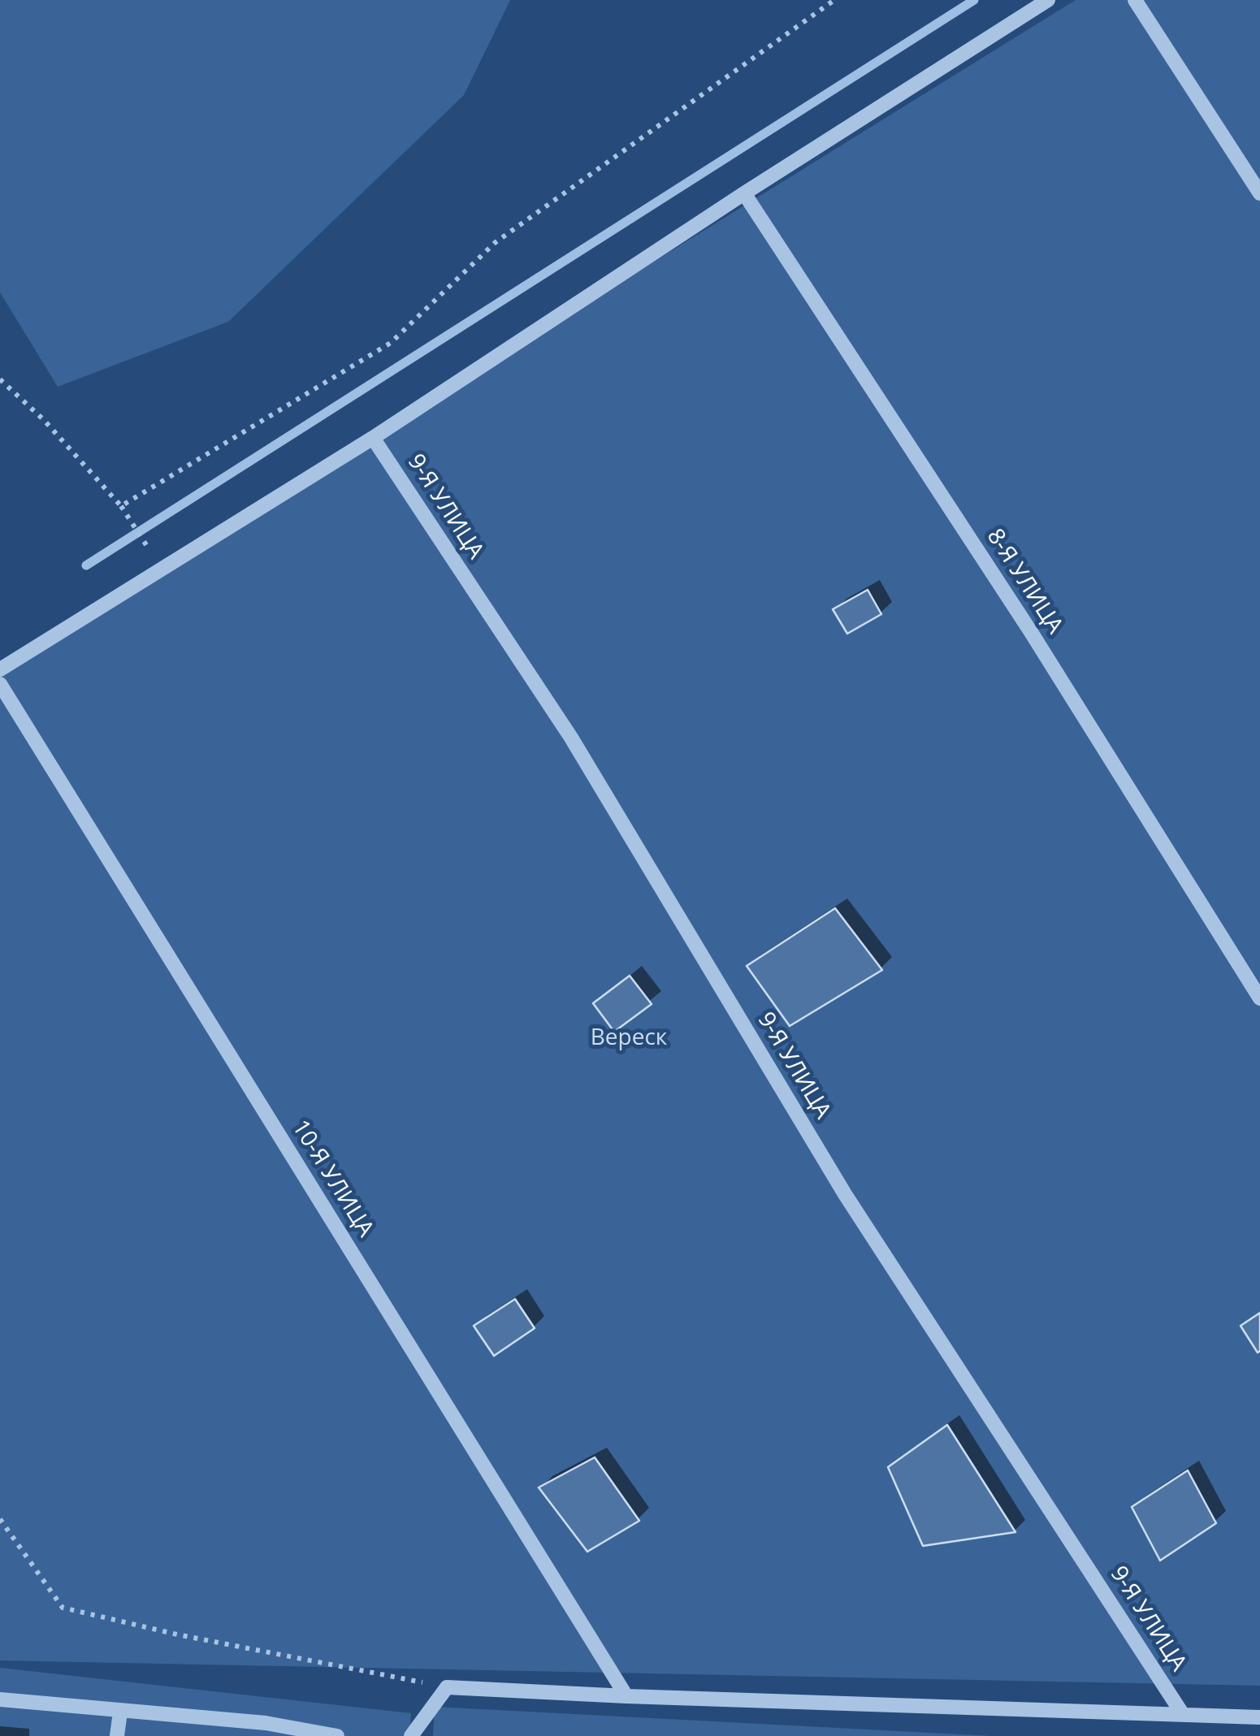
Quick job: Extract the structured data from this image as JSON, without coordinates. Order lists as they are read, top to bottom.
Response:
{
  "streets": {
    "street": ["9-Я УЛИЦА", "8-Я УЛИЦА", "10-Я УЛИЦА"]
  },
  "parks": ["Вереск"]
}
